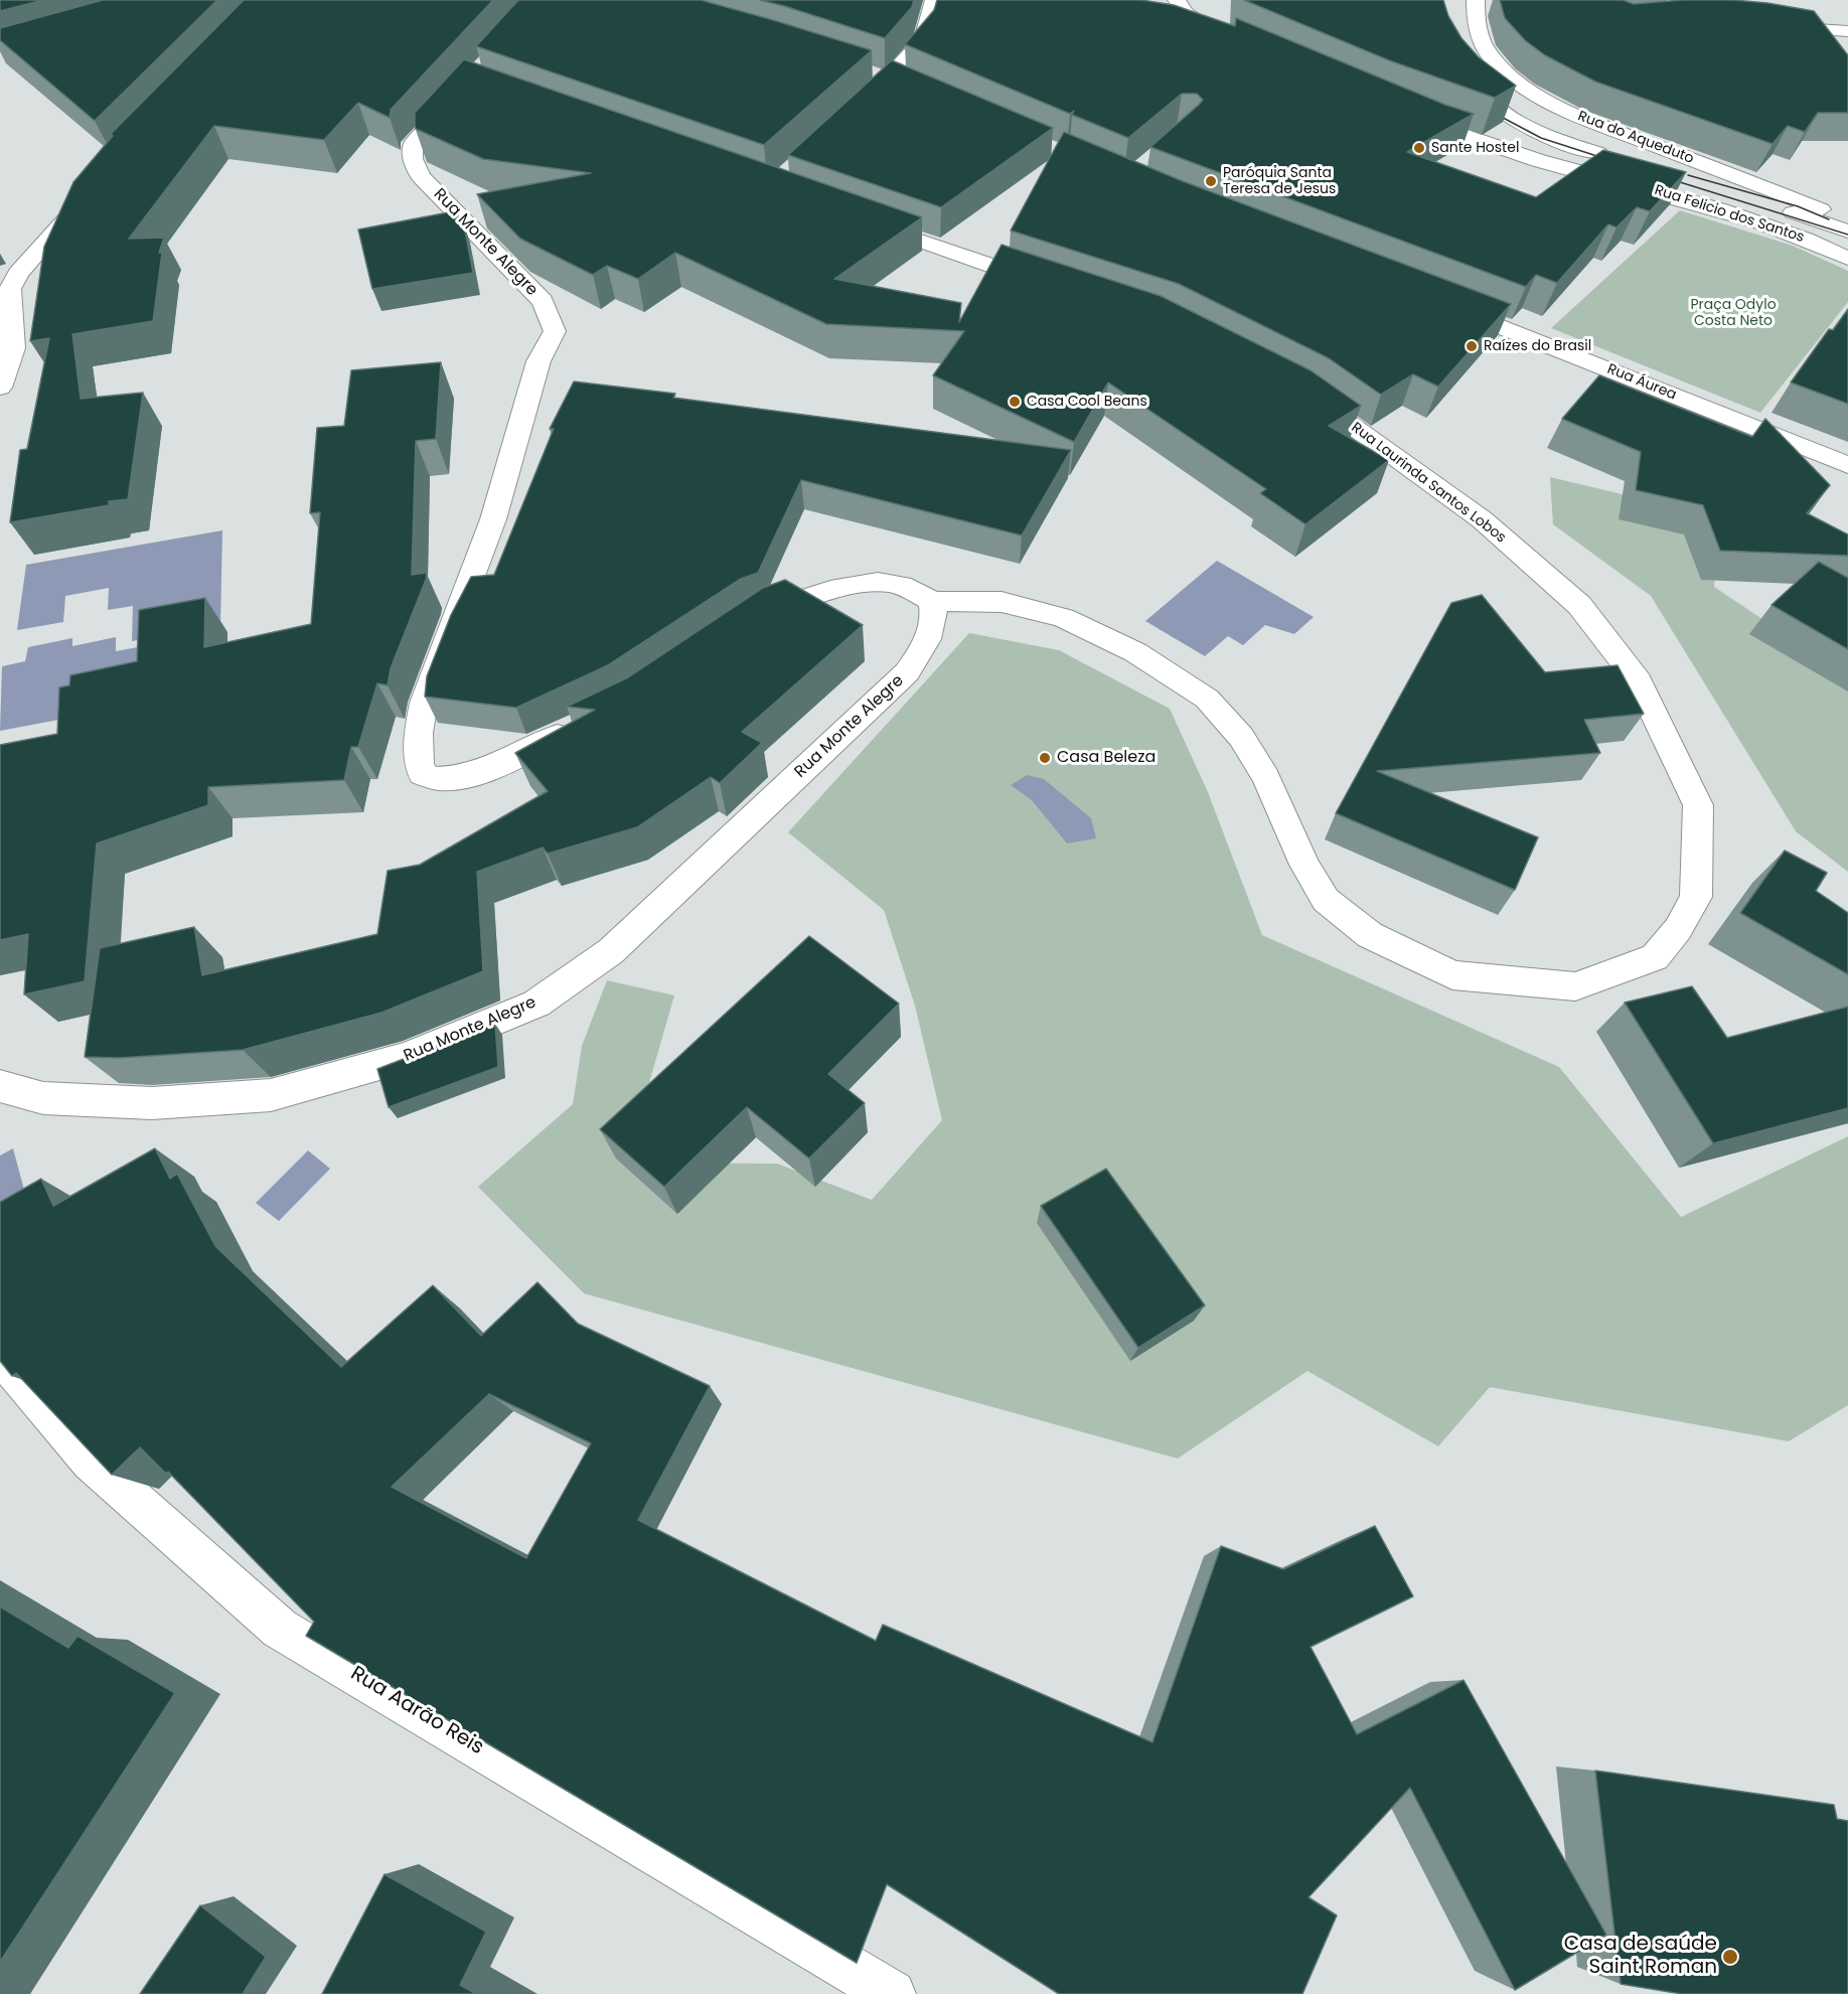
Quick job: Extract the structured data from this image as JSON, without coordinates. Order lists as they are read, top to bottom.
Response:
{
  "streets": {
    "street": [
      "Rua do Aqueduto",
      "Rua Felicio dos Santos",
      "Rua Monte Alegre",
      "Rua Áurea",
      "Rua Laurinda Santos Lobos",
      "Rua Aarão Reis"
    ]
  },
  "crossings": [
    ["Rua Monte Alegre", "Rua Laurinda Santos Lobos"]
  ],
  "parks": ["Praça Odylo Costa Neto"],
  "places": [
    "Sante Hostel",
    "Paróquia Santa Teresa de Jesus",
    "Raízes do Brasil",
    "Casa Cool Beans",
    "Casa Beleza",
    "Casa de saúde Saint Roman"
  ]
}
